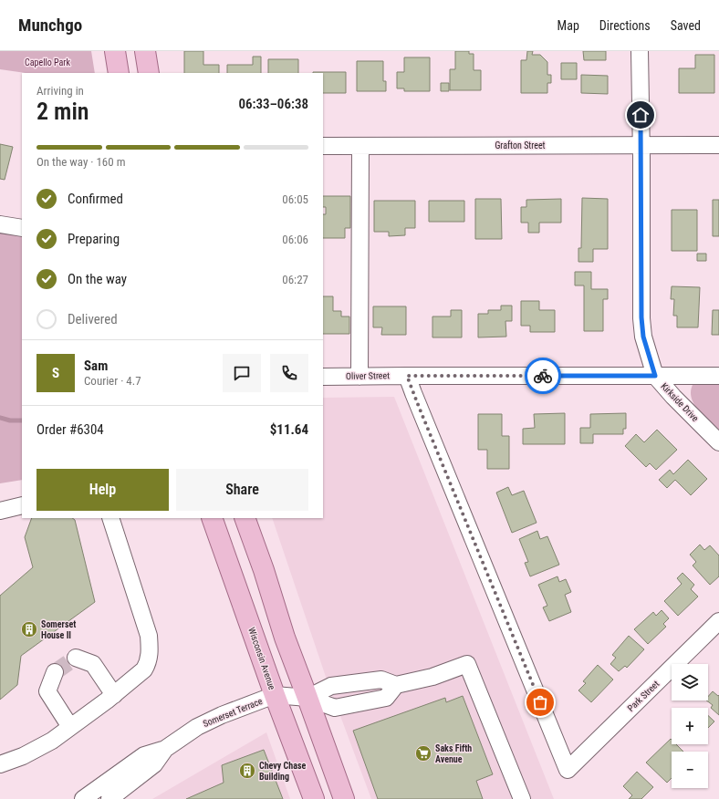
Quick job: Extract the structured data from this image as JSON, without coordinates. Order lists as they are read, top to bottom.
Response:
{
  "streets": {
    "main road": ["Wisconsin Avenue"],
    "street": [
      "Grafton Street",
      "Oliver Street",
      "Kirkside Drive",
      "Park Street",
      "Somerset Terrace"
    ]
  },
  "crossings": [
    ["Grafton Street", "Kirkside Drive"],
    ["Oliver Street", "Kirkside Drive"],
    ["Oliver Street", "Park Street"],
    ["Wisconsin Avenue", "Somerset Terrace"]
  ],
  "parks": ["Capello Park"],
  "places": {
    "building": ["Somerset House II", "Chevy Chase Building"],
    "supermarket": ["Saks Fifth Avenue"]
  },
  "page": {
    "header": "Munchgo",
    "nav": ["Map", "Directions", "Saved"],
    "heading": ["2 min", "Arriving in", "06:33–06:38"],
    "panel": [
      "Sam",
      "Courier · 4.7",
      "Order #6304",
      "$11.64"
    ],
    "bar": "On the way · 160 m",
    "list": [
      ["Confirmed", "06:05"],
      ["Preparing", "06:06"],
      ["On the way", "06:27"],
      "Delivered"
    ],
    "round": "S",
    "buttons": ["Help", "Share"],
    "map_buttons": ["+", "−"]
  }
}
